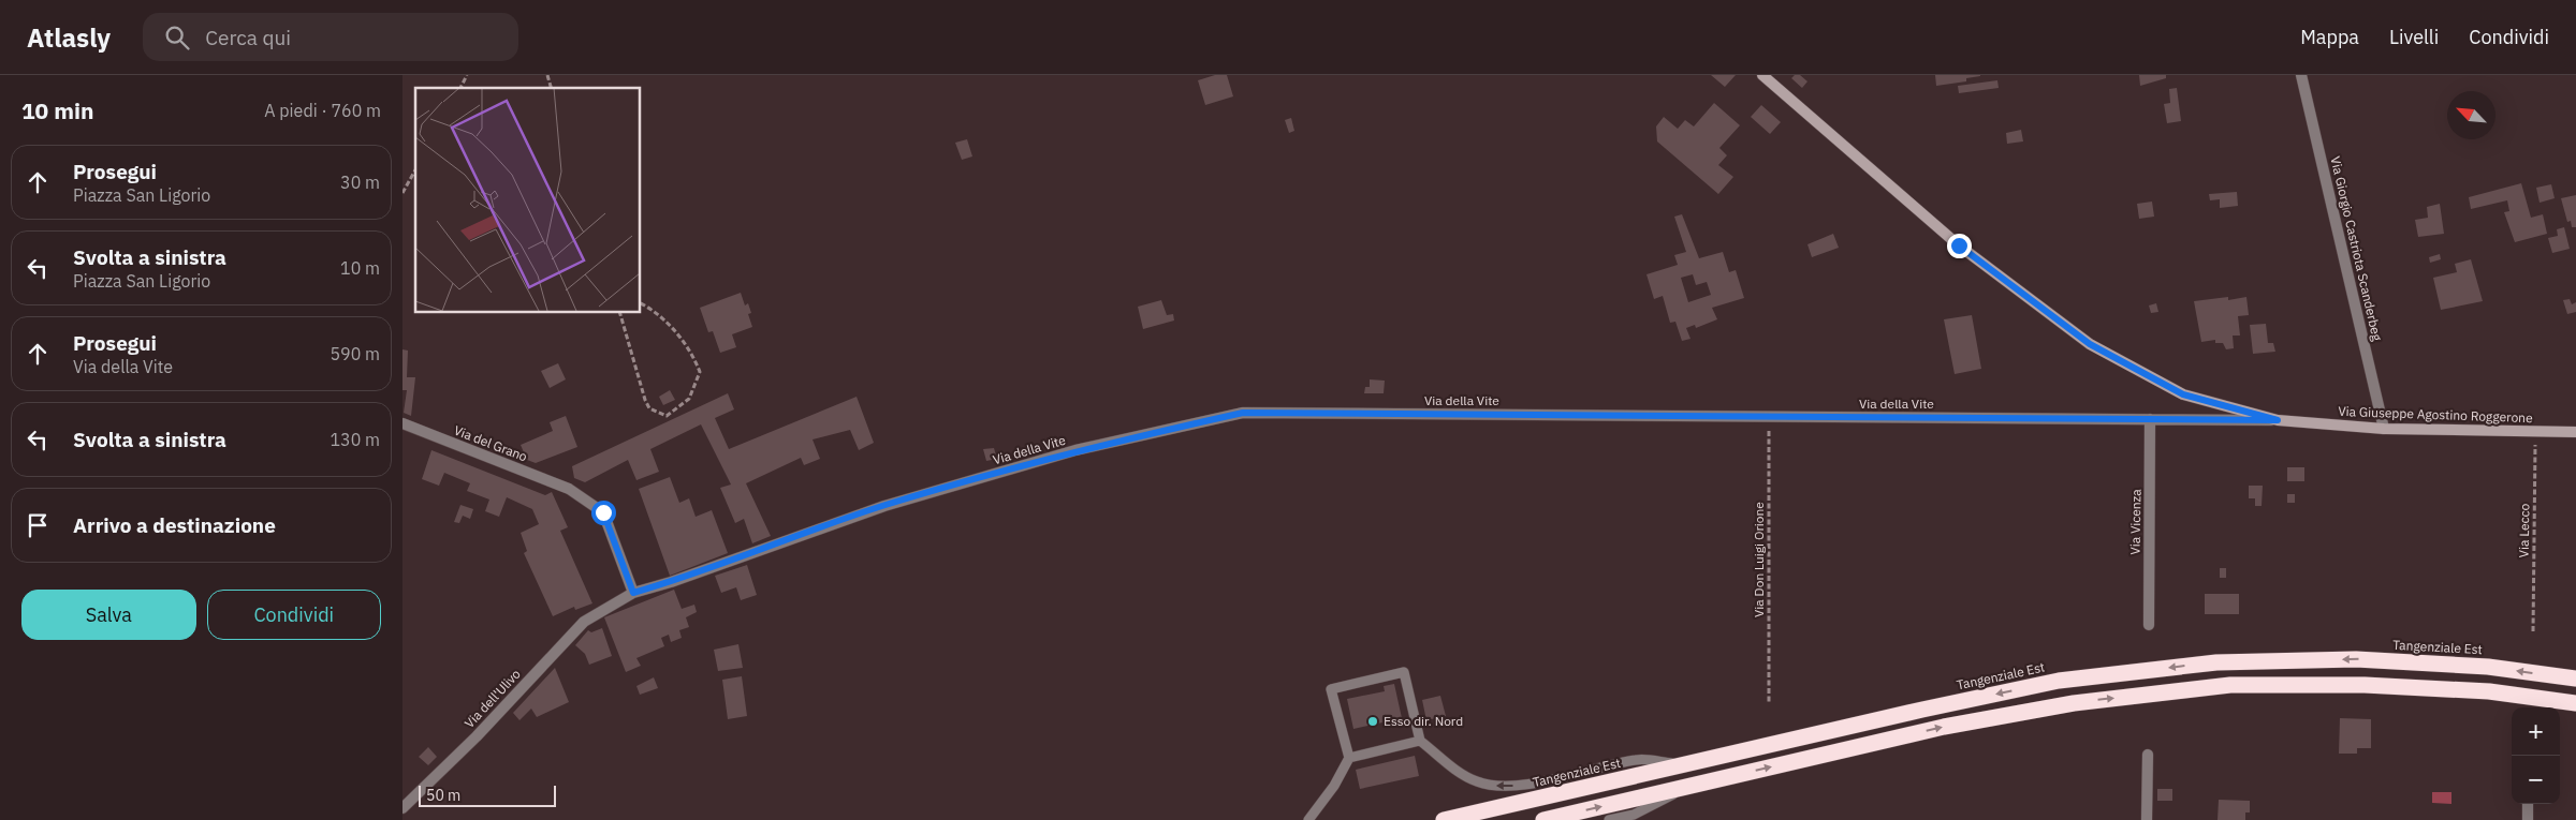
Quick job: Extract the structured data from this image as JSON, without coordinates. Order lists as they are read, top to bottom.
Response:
{
  "streets": {
    "highway": ["Tangenziale Est"],
    "street": [
      "Via Giorgio Castriota Scanderbeg",
      "Via della Vite",
      "Via Giuseppe Agostino Roggerone",
      "Via del Grano",
      "Via Vicenza",
      "Via dell'Ulivo"
    ],
    "path": ["Via Lecco", "Via Don Luigi Orione"]
  },
  "crossings": [
    ["Via Giorgio Castriota Scanderbeg", "Via Giuseppe Agostino Roggerone"],
    ["Via della Vite", "Via Giuseppe Agostino Roggerone"],
    ["Via della Vite", "Via del Grano"],
    ["Via della Vite", "Via Vicenza"],
    ["Via della Vite", "Via Don Luigi Orione"],
    ["Via della Vite", "Via dell'Ulivo"],
    ["Via Giuseppe Agostino Roggerone", "Via Lecco"],
    ["Via del Grano", "Via dell'Ulivo"]
  ],
  "places": ["Esso dir. Nord"],
  "scale_bar": "50 m",
  "north": "top left",
  "page": {
    "header": "Atlasly",
    "search": "Cerca qui",
    "nav": ["Mappa", "Livelli", "Condividi"],
    "heading": ["10 min", "A piedi · 760 m"],
    "list": [
      ["Prosegui", "Piazza San Ligorio", "30 m"],
      ["Svolta a sinistra", "Piazza San Ligorio", "10 m"],
      ["Prosegui", "Via della Vite", "590 m"],
      ["Svolta a sinistra", "130 m"],
      "Arrivo a destinazione"
    ],
    "buttons": ["Salva", "Condividi"],
    "map_buttons": ["+", "−"],
    "scale": "50 m"
  }
}
